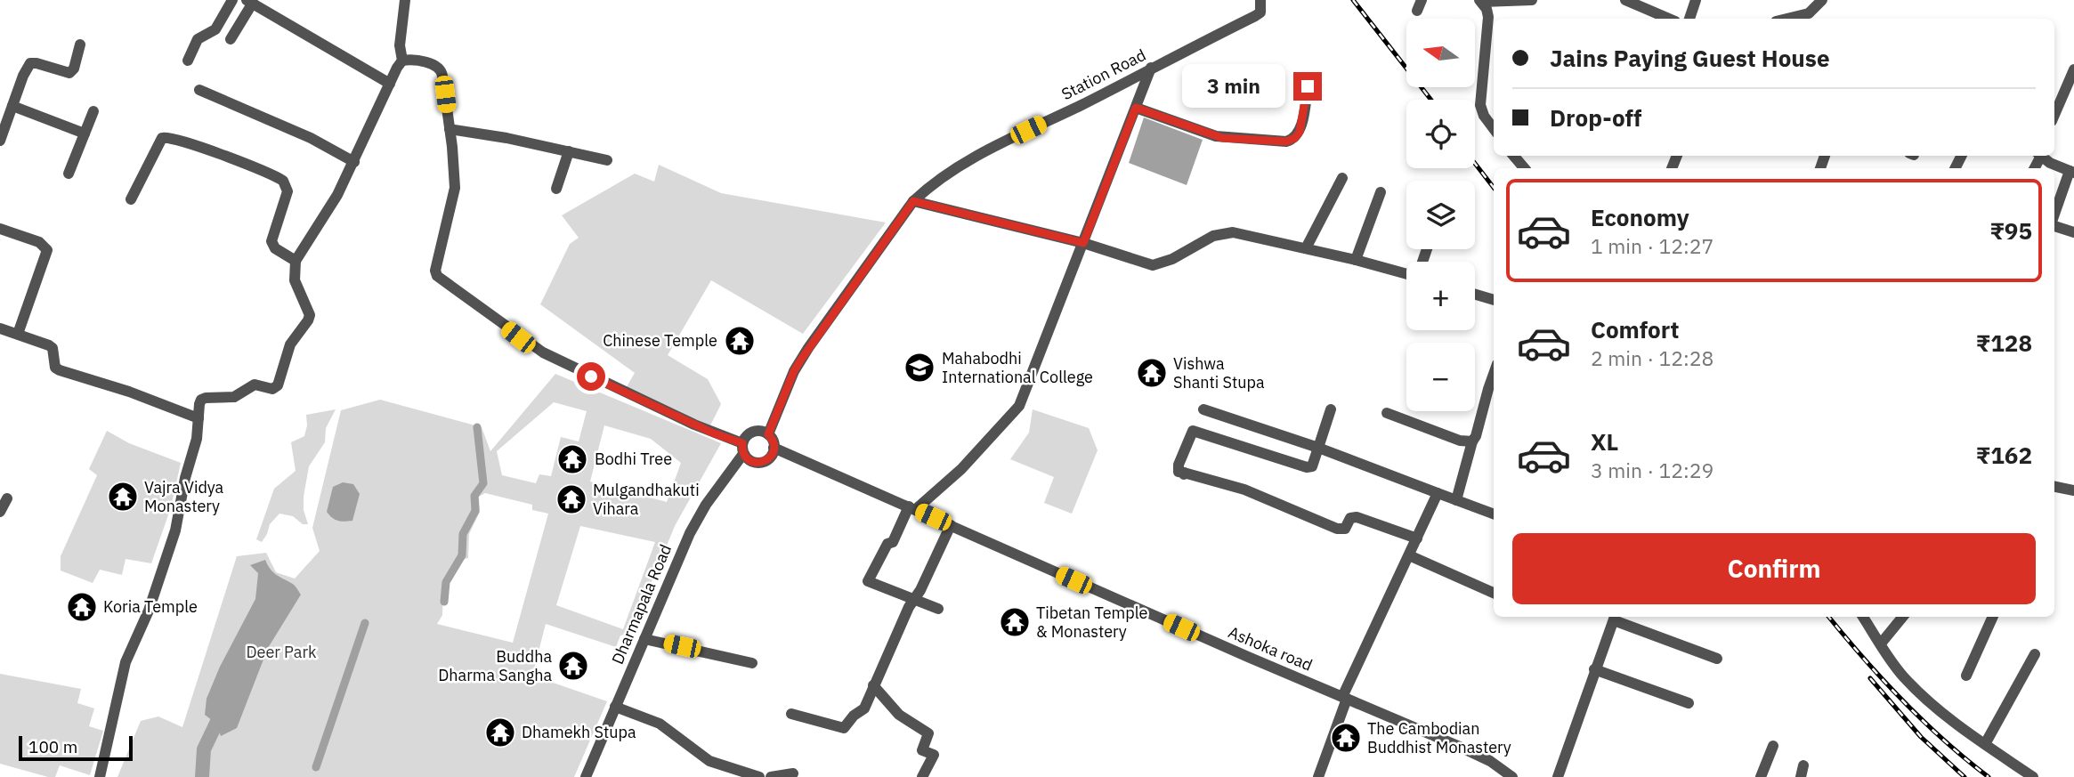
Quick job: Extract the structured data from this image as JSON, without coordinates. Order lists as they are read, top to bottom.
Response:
{
  "streets": {
    "street": ["Station Road", "Dharmapala Road", "Ashoka road"]
  },
  "crossings": [
    ["Station Road", "Dharmapala Road"],
    ["Station Road", "Ashoka road"],
    ["Dharmapala Road", "Ashoka road"]
  ],
  "parks": ["Deer Park"],
  "places": {
    "temple": [
      "Chinese Temple",
      "Vishwa Shanti Stupa",
      "Bodhi Tree",
      "Vajra Vidya Monastery",
      "Mulgandhakuti Vihara",
      "Koria Temple",
      "Tibetan Temple & Monastery",
      "Buddha Dharma Sangha",
      "Dhamekh Stupa",
      "The Cambodian Buddhist Monastery"
    ],
    "school or university": ["Mahabodhi International College"]
  },
  "scale_bar": "100 m",
  "north": "left",
  "page": {
    "map_buttons": ["+", "−"],
    "banner": ["Jains Paying Guest House", "Drop-off"],
    "bubble": "3 min",
    "list": [
      {
        "name": "Economy",
        "note": "1 min · 12:27",
        "value": "₹95"
      },
      {
        "name": "Comfort",
        "note": "2 min · 12:28",
        "value": "₹128"
      },
      {
        "name": "XL",
        "note": "3 min · 12:29",
        "value": "₹162"
      }
    ],
    "buttons": "Confirm",
    "scale": "100 m"
  }
}
